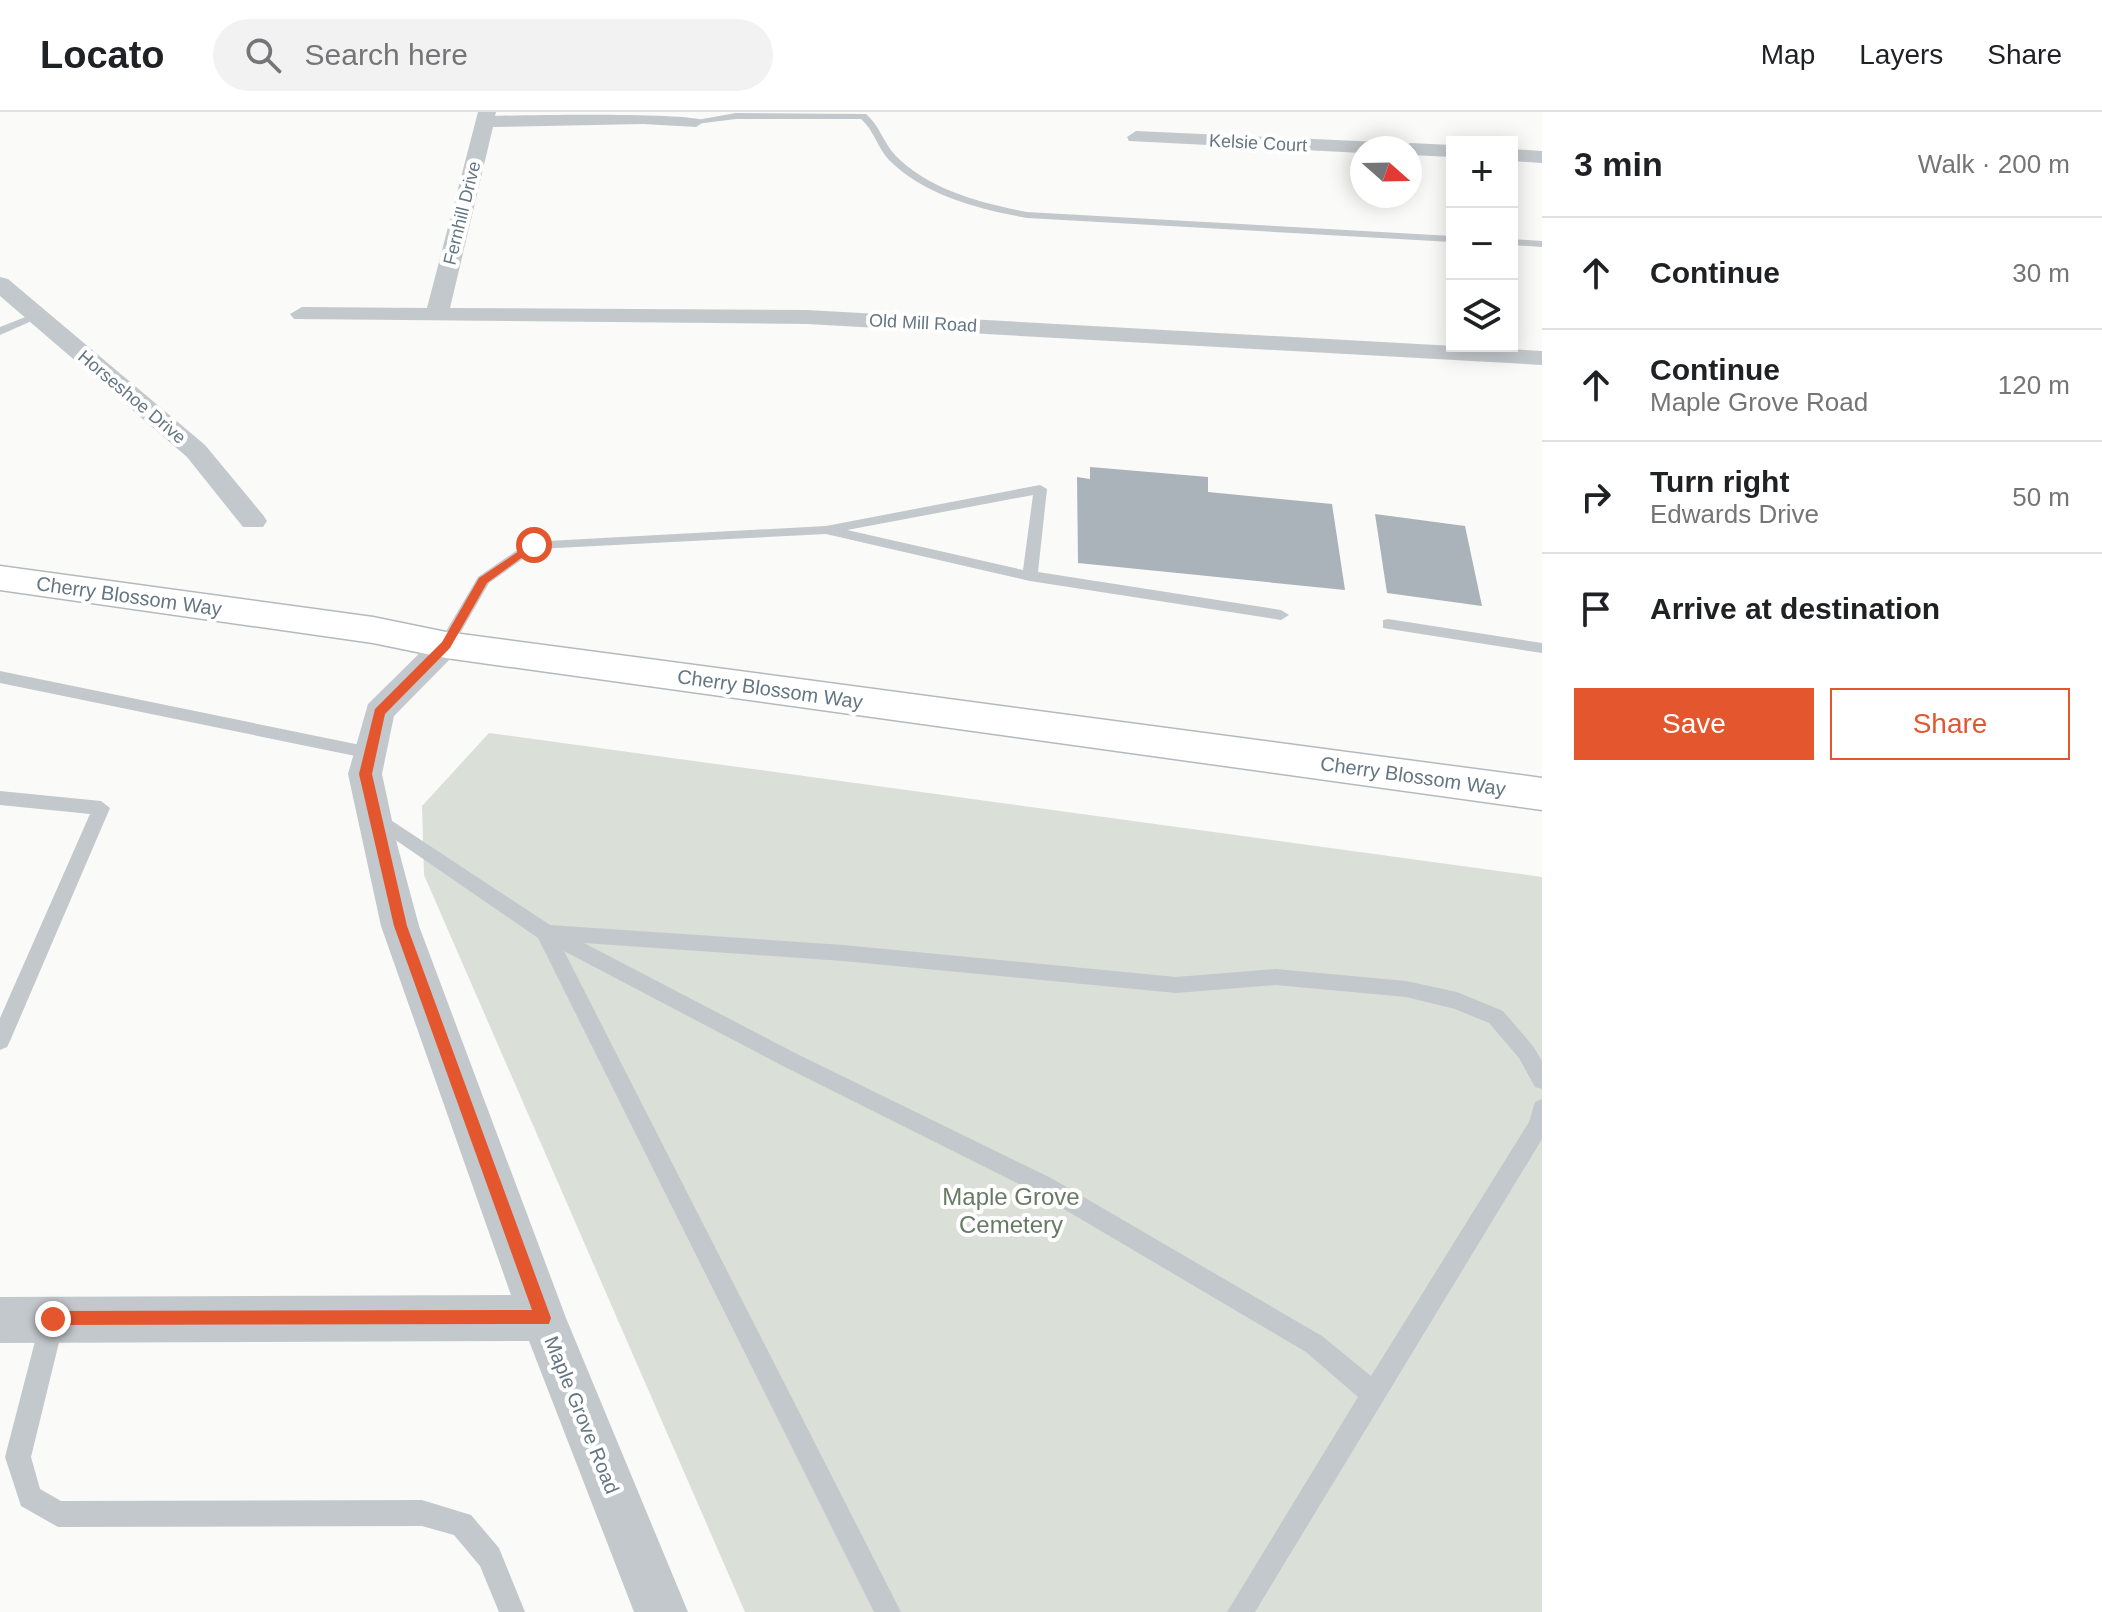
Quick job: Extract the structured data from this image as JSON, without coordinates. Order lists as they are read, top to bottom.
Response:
{
  "streets": {
    "highway": ["Cherry Blossom Way"],
    "street": [
      "Kelsie Court",
      "Fernhill Drive",
      "Old Mill Road",
      "Horseshoe Drive",
      "Maple Grove Road"
    ]
  },
  "crossings": [
    ["Fernhill Drive", "Old Mill Road"],
    ["Cherry Blossom Way", "Maple Grove Road"]
  ],
  "parks": ["Maple Grove Cemetery"],
  "north": "right",
  "page": {
    "header": "Locato",
    "search": "Search here",
    "nav": ["Map", "Layers", "Share"],
    "heading": ["3 min", "Walk · 200 m"],
    "map_buttons": ["+", "−"],
    "list": [
      ["Continue", "30 m"],
      ["Continue", "Maple Grove Road", "120 m"],
      ["Turn right", "Edwards Drive", "50 m"],
      "Arrive at destination"
    ],
    "buttons": ["Save", "Share"]
  }
}
